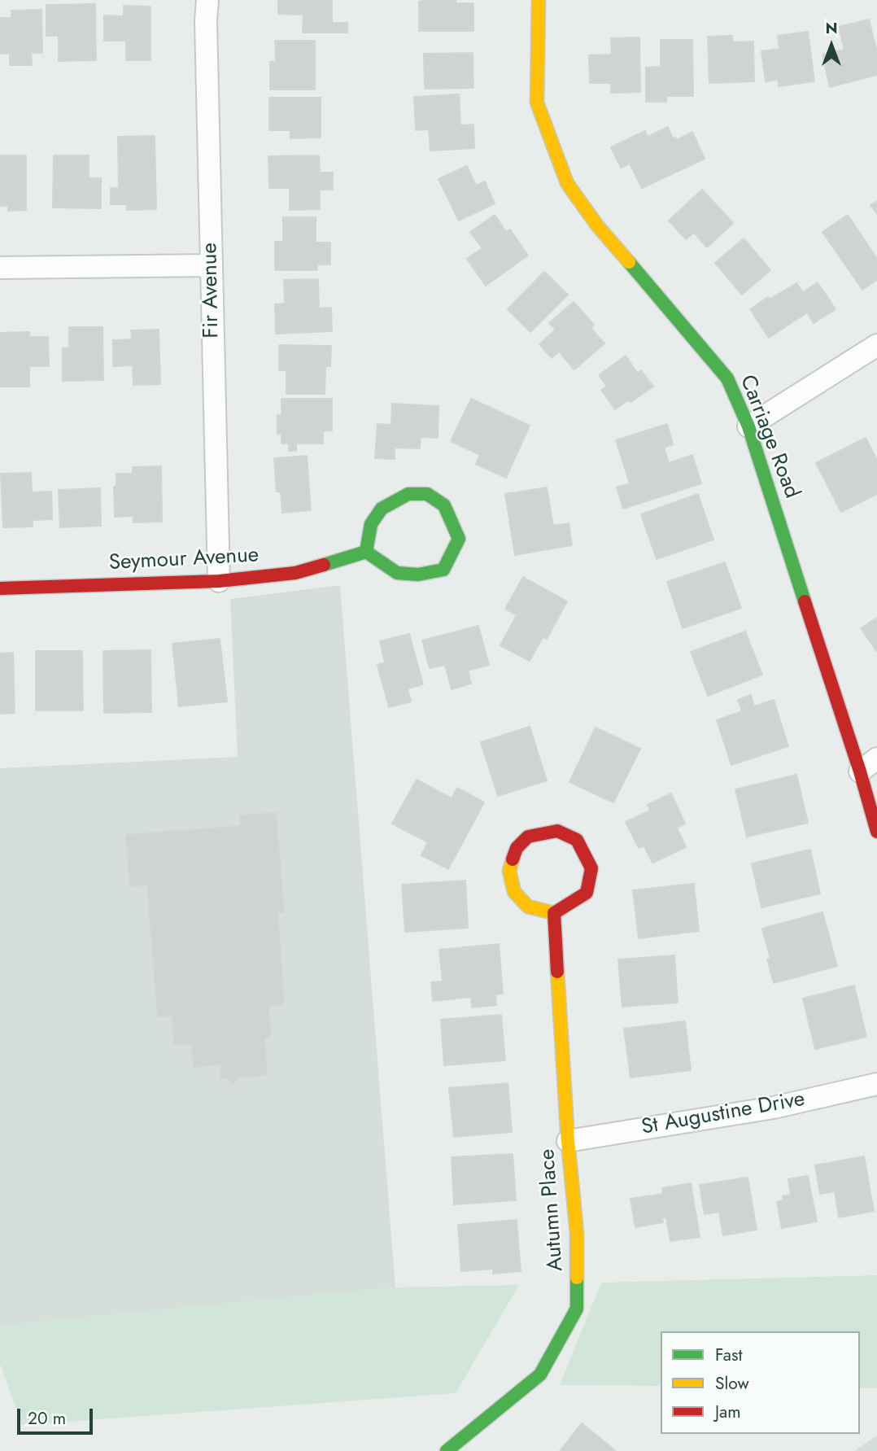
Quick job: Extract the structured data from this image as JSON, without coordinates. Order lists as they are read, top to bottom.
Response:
{
  "streets": {
    "street": [
      "Fir Avenue",
      "Carriage Road",
      "Seymour Avenue",
      "St Augustine Drive",
      "Autumn Place"
    ]
  },
  "crossings": [
    ["Fir Avenue", "Seymour Avenue"],
    ["St Augustine Drive", "Autumn Place"]
  ],
  "legend": ["Fast", "Slow", "Jam"],
  "scale_bar": "20 m",
  "north": "top"
}
